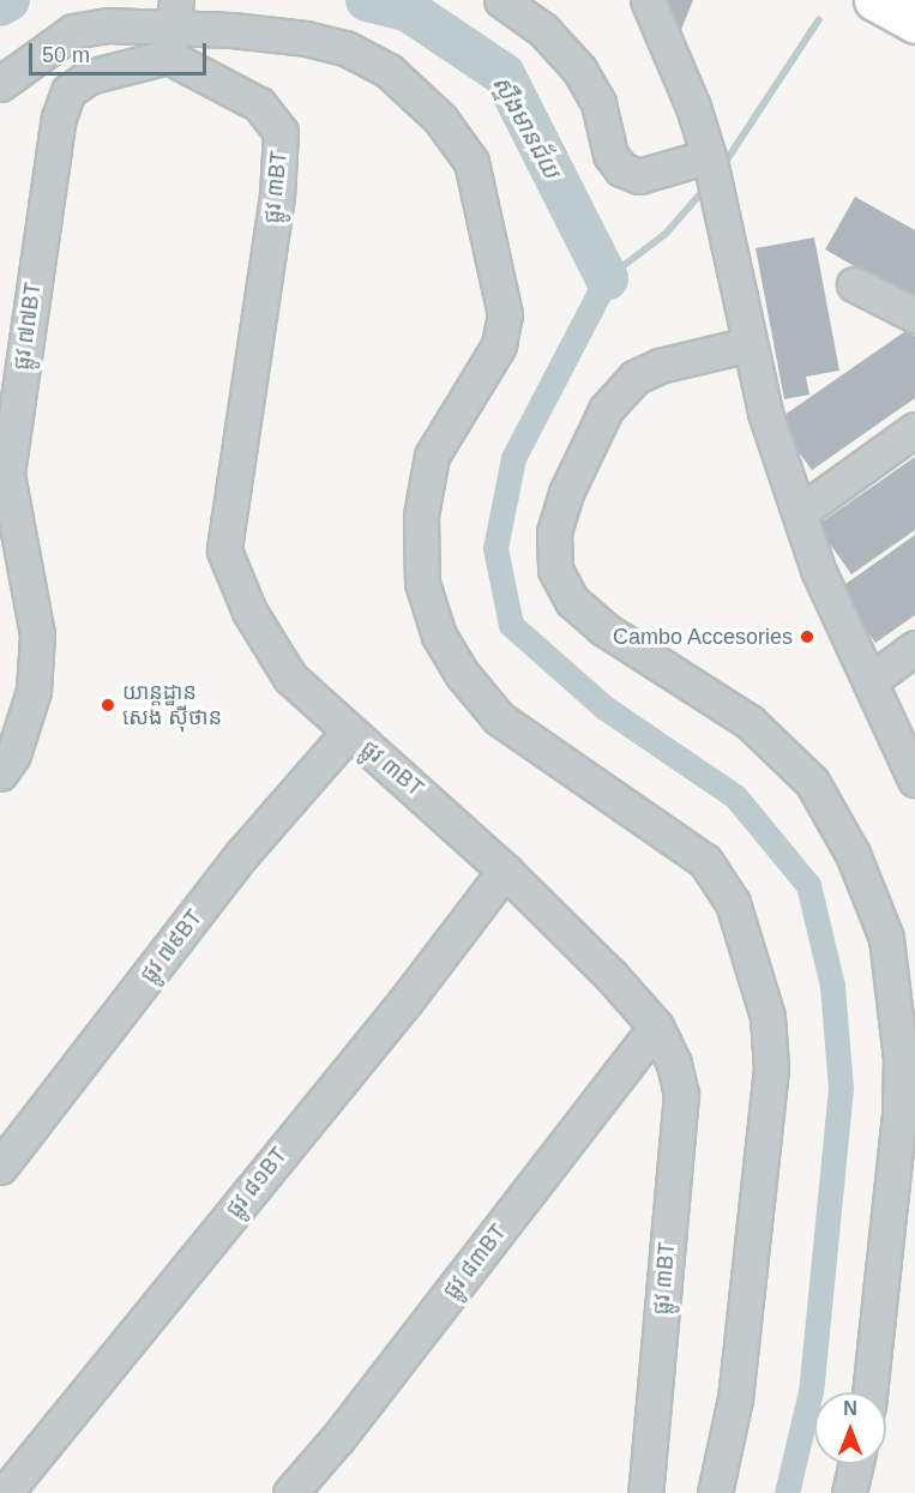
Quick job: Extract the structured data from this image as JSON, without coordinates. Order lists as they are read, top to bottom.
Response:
{
  "streets": {
    "street": [
      "ផ្លូវ ៣BT",
      "ផ្លូវ ៧៧BT",
      "ផ្លូវ ៧៩BT",
      "ផ្លូវ ៨១BT",
      "ផ្លូវ ៨៣BT"
    ]
  },
  "crossings": [
    ["ផ្លូវ ៣BT", "ផ្លូវ ៧៧BT"],
    ["ផ្លូវ ៣BT", "ផ្លូវ ៧៩BT"],
    ["ផ្លូវ ៣BT", "ផ្លូវ ៨១BT"],
    ["ផ្លូវ ៣BT", "ផ្លូវ ៨៣BT"]
  ],
  "water": ["ស្ទឹងមានជ័យ"],
  "places": ["Cambo Accesories", "យាន្ដដ្ឋាន សេង ស៊ីថាន"],
  "scale_bar": "50 m",
  "north": "top"
}
